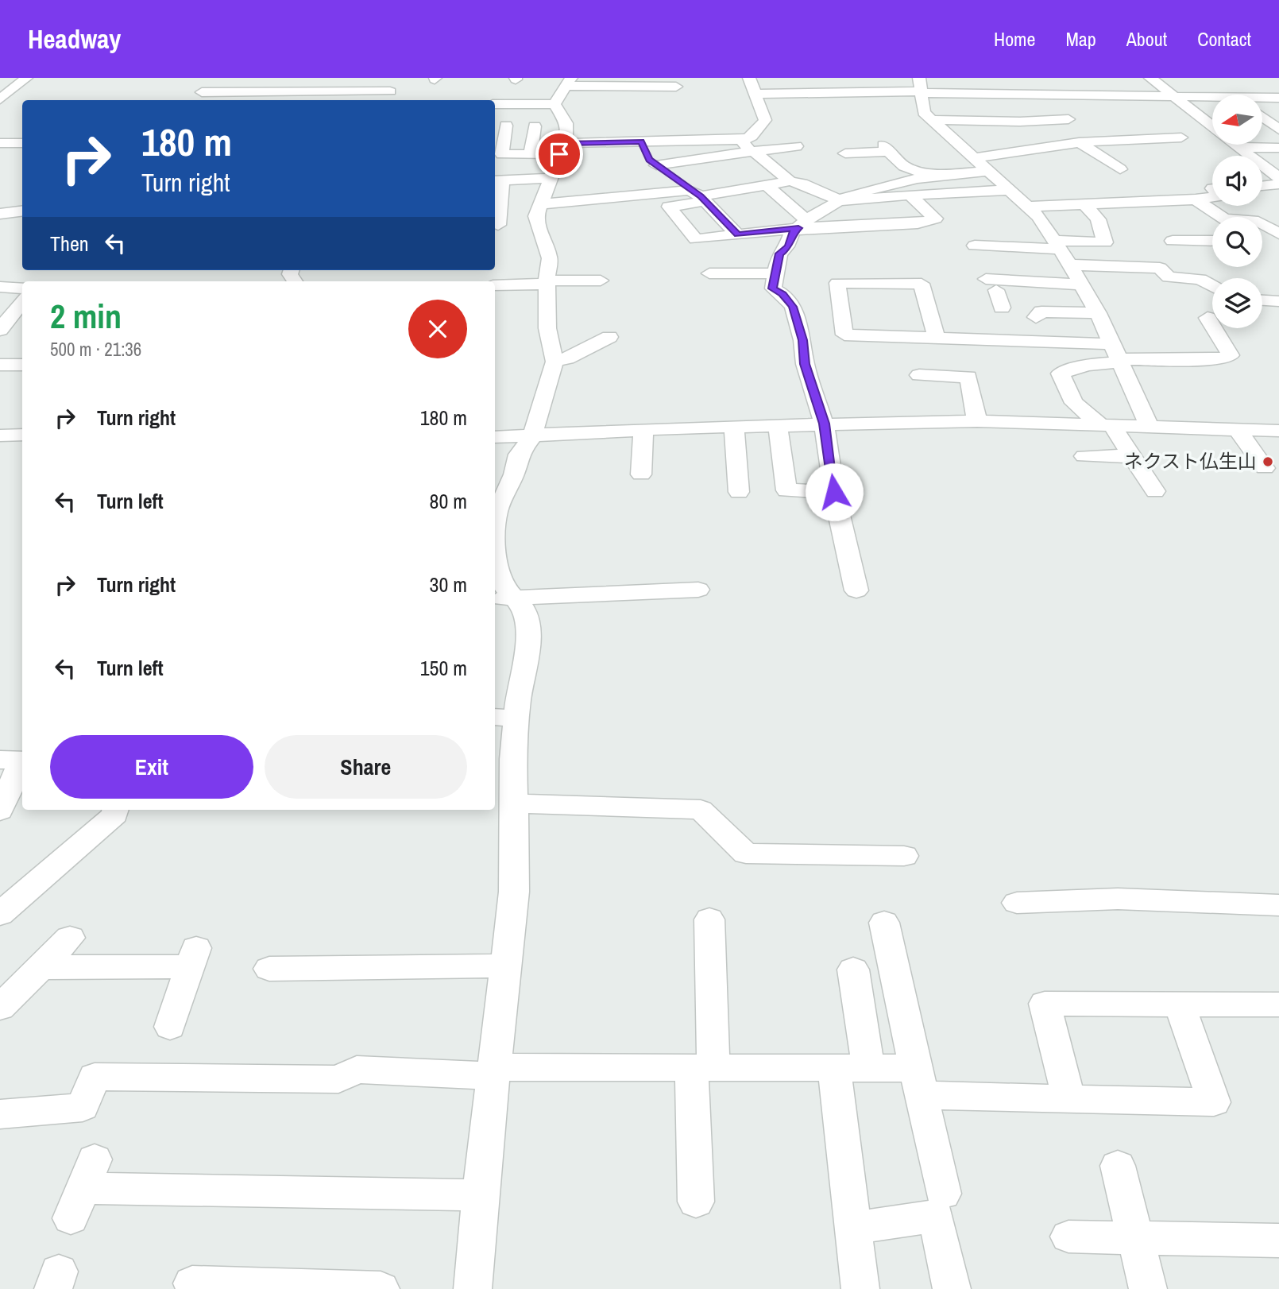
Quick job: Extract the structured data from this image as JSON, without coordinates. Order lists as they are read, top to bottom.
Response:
{
  "places": ["ネクスト仏生山"],
  "north": "left",
  "page": {
    "header": "Headway",
    "nav": [
      "Home",
      "Map",
      "About",
      "Contact"
    ],
    "turn": ["180 m", "Turn right"],
    "then": "Then",
    "heading": ["2 min", "500 m · 21:36"],
    "list": [
      {
        "name": "Turn right",
        "value": "180 m"
      },
      {
        "name": "Turn left",
        "value": "80 m"
      },
      {
        "name": "Turn right",
        "value": "30 m"
      },
      {
        "name": "Turn left",
        "value": "150 m"
      }
    ],
    "buttons": ["Exit", "Share"]
  }
}
